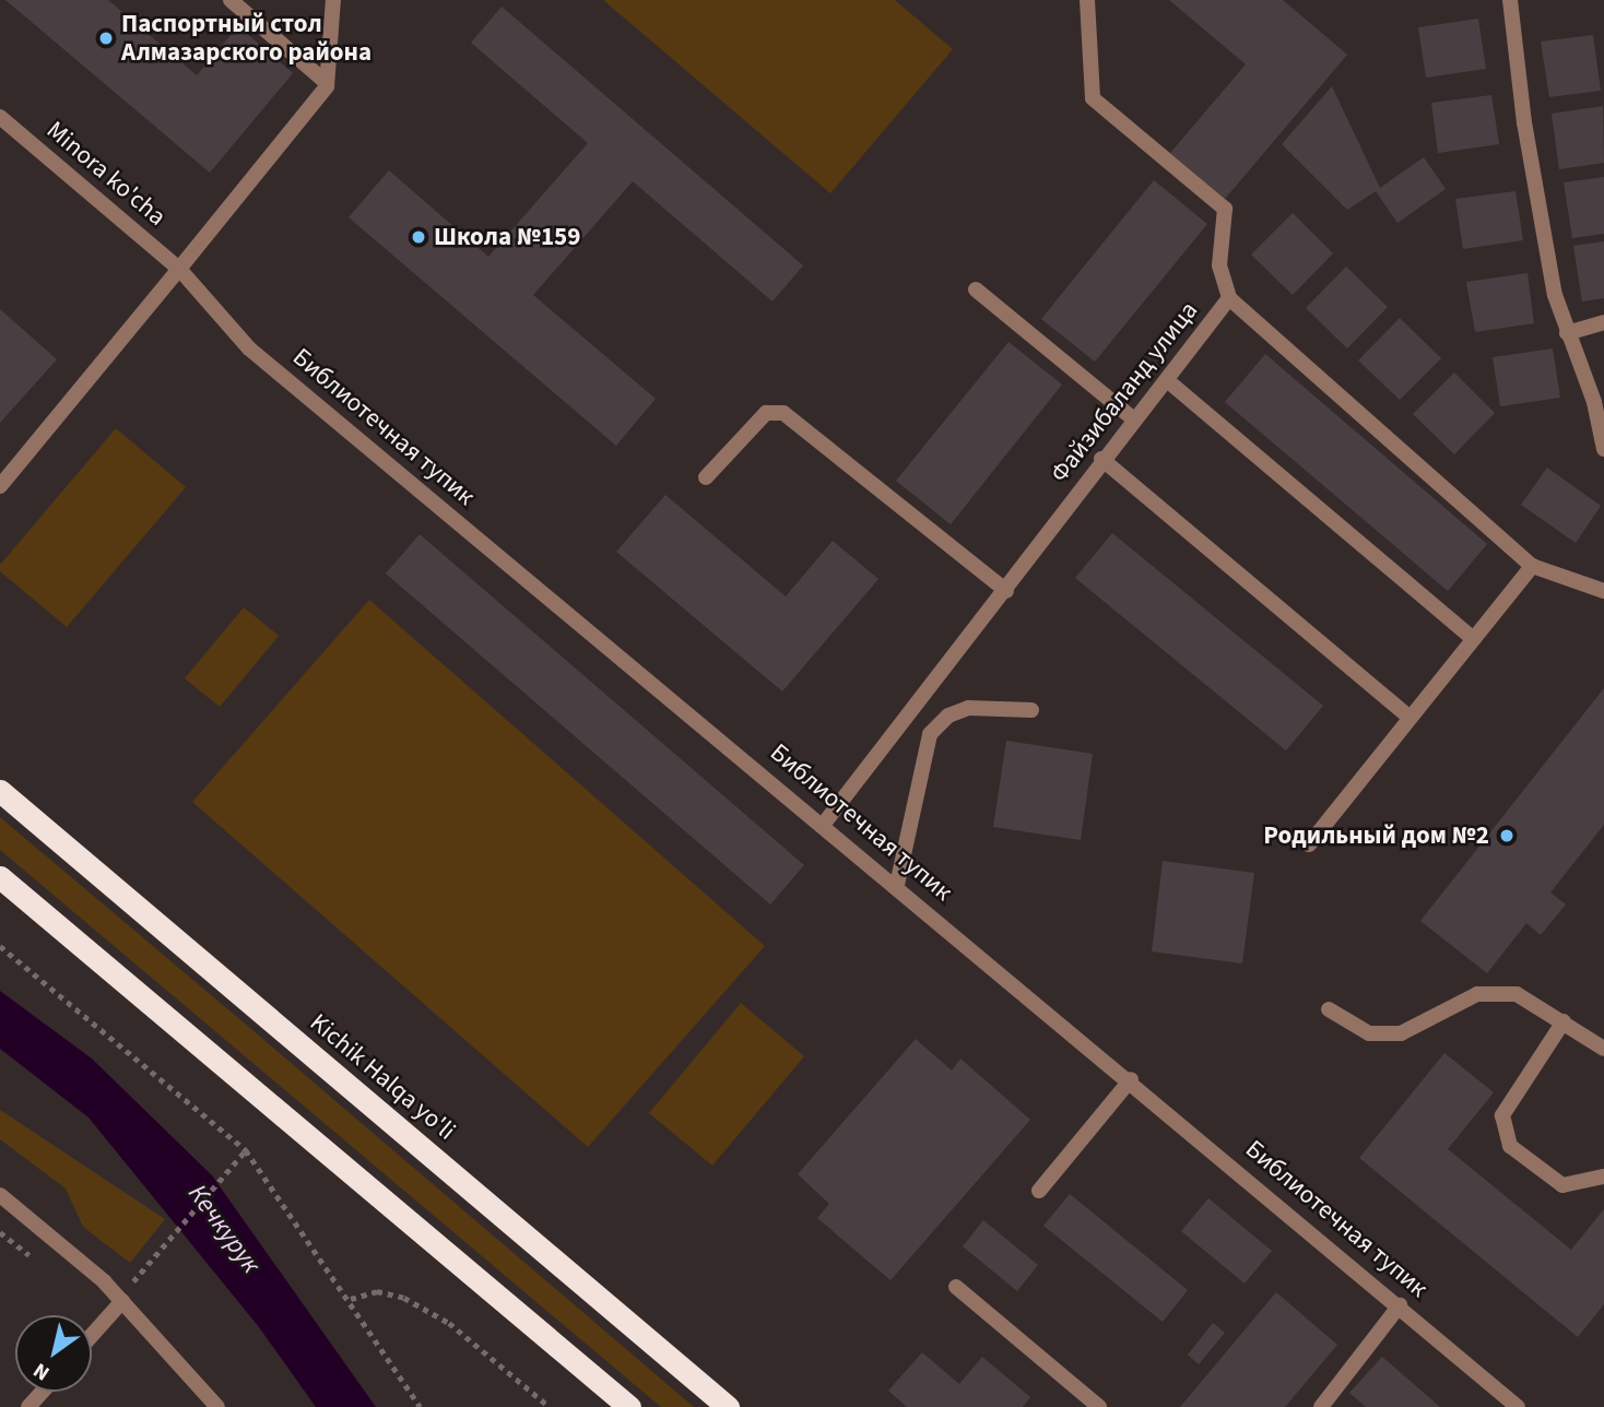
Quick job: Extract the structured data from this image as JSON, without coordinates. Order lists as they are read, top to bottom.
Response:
{
  "streets": {
    "highway": ["Kichik Halqa yo'li"],
    "street": ["Minora ko'cha", "Файзибаланд улица", "Библиотечная тупик"]
  },
  "crossings": [
    ["Minora ko'cha", "Библиотечная тупик"],
    ["Файзибаланд улица", "Библиотечная тупик"]
  ],
  "water": ["Кечкурук"],
  "places": ["Паспортный стол Алмазарского района", "Школа №159", "Родильный дом №2"],
  "north": "bottom left"
}
